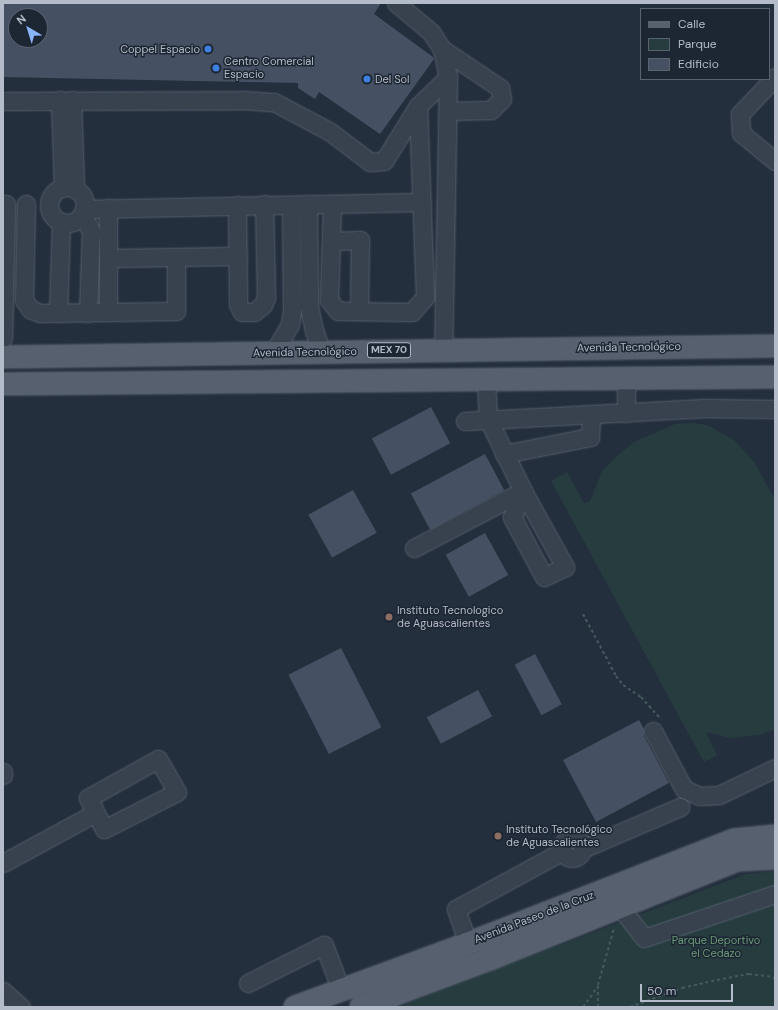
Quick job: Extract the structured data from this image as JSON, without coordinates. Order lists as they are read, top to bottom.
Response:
{
  "streets": {
    "main road": ["Avenida Tecnológico", "MEX 70", "Avenida Paseo de la Cruz"]
  },
  "parks": ["Parque Deportivo el Cedazo"],
  "places": [
    "Coppel Espacio",
    "Centro Comercial Espacio",
    "Del Sol",
    "Instituto Tecnologico de Aguascalientes",
    "Instituto Tecnológico de Aguascalientes"
  ],
  "legend": ["Calle", "Parque", "Edificio"],
  "scale_bar": "50 m",
  "north": "top left"
}
